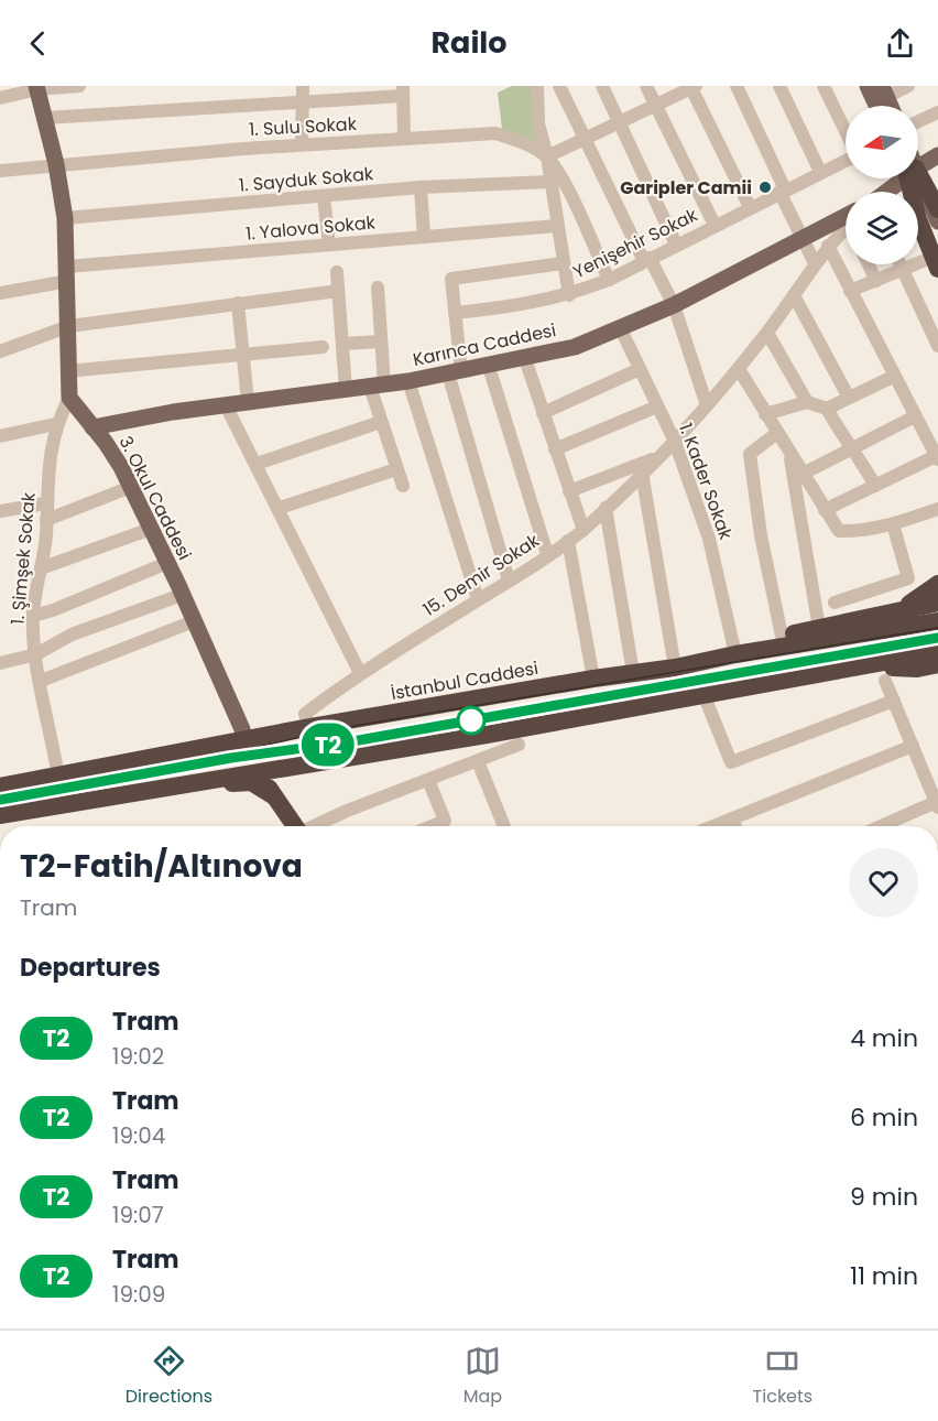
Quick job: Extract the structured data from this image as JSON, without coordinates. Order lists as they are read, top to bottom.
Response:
{
  "streets": {
    "highway": ["İstanbul Caddesi"],
    "main road": ["Karınca Caddesi", "3. Okul Caddesi"],
    "street": [
      "1. Sulu Sokak",
      "1. Sayduk Sokak",
      "1. Yalova Sokak",
      "Yenişehir Sokak",
      "1. Kader Sokak",
      "1. Şimşek Sokak",
      "15. Demir Sokak"
    ]
  },
  "crossings": [
    ["Karınca Caddesi", "1. Kader Sokak"],
    ["Karınca Caddesi", "3. Okul Caddesi"],
    ["1. Kader Sokak", "15. Demir Sokak"],
    ["1. Kader Sokak", "İstanbul Caddesi"],
    ["3. Okul Caddesi", "1. Şimşek Sokak"],
    ["3. Okul Caddesi", "İstanbul Caddesi"],
    ["15. Demir Sokak", "İstanbul Caddesi"]
  ],
  "places": ["Garipler Camii"],
  "lines": ["tram line T2"],
  "north": "left",
  "page": {
    "header": "Railo",
    "on_map": "T2",
    "heading": [
      ["T2-Fatih/Altınova", "Tram"],
      "Departures"
    ],
    "list": [
      {
        "mark": "T2",
        "name": "Tram",
        "note": "19:02",
        "value": "4 min"
      },
      {
        "mark": "T2",
        "name": "Tram",
        "note": "19:04",
        "value": "6 min"
      },
      {
        "mark": "T2",
        "name": "Tram",
        "note": "19:07",
        "value": "9 min"
      },
      {
        "mark": "T2",
        "name": "Tram",
        "note": "19:09",
        "value": "11 min"
      }
    ],
    "tabs": ["Directions", "Map", "Tickets"]
  }
}
